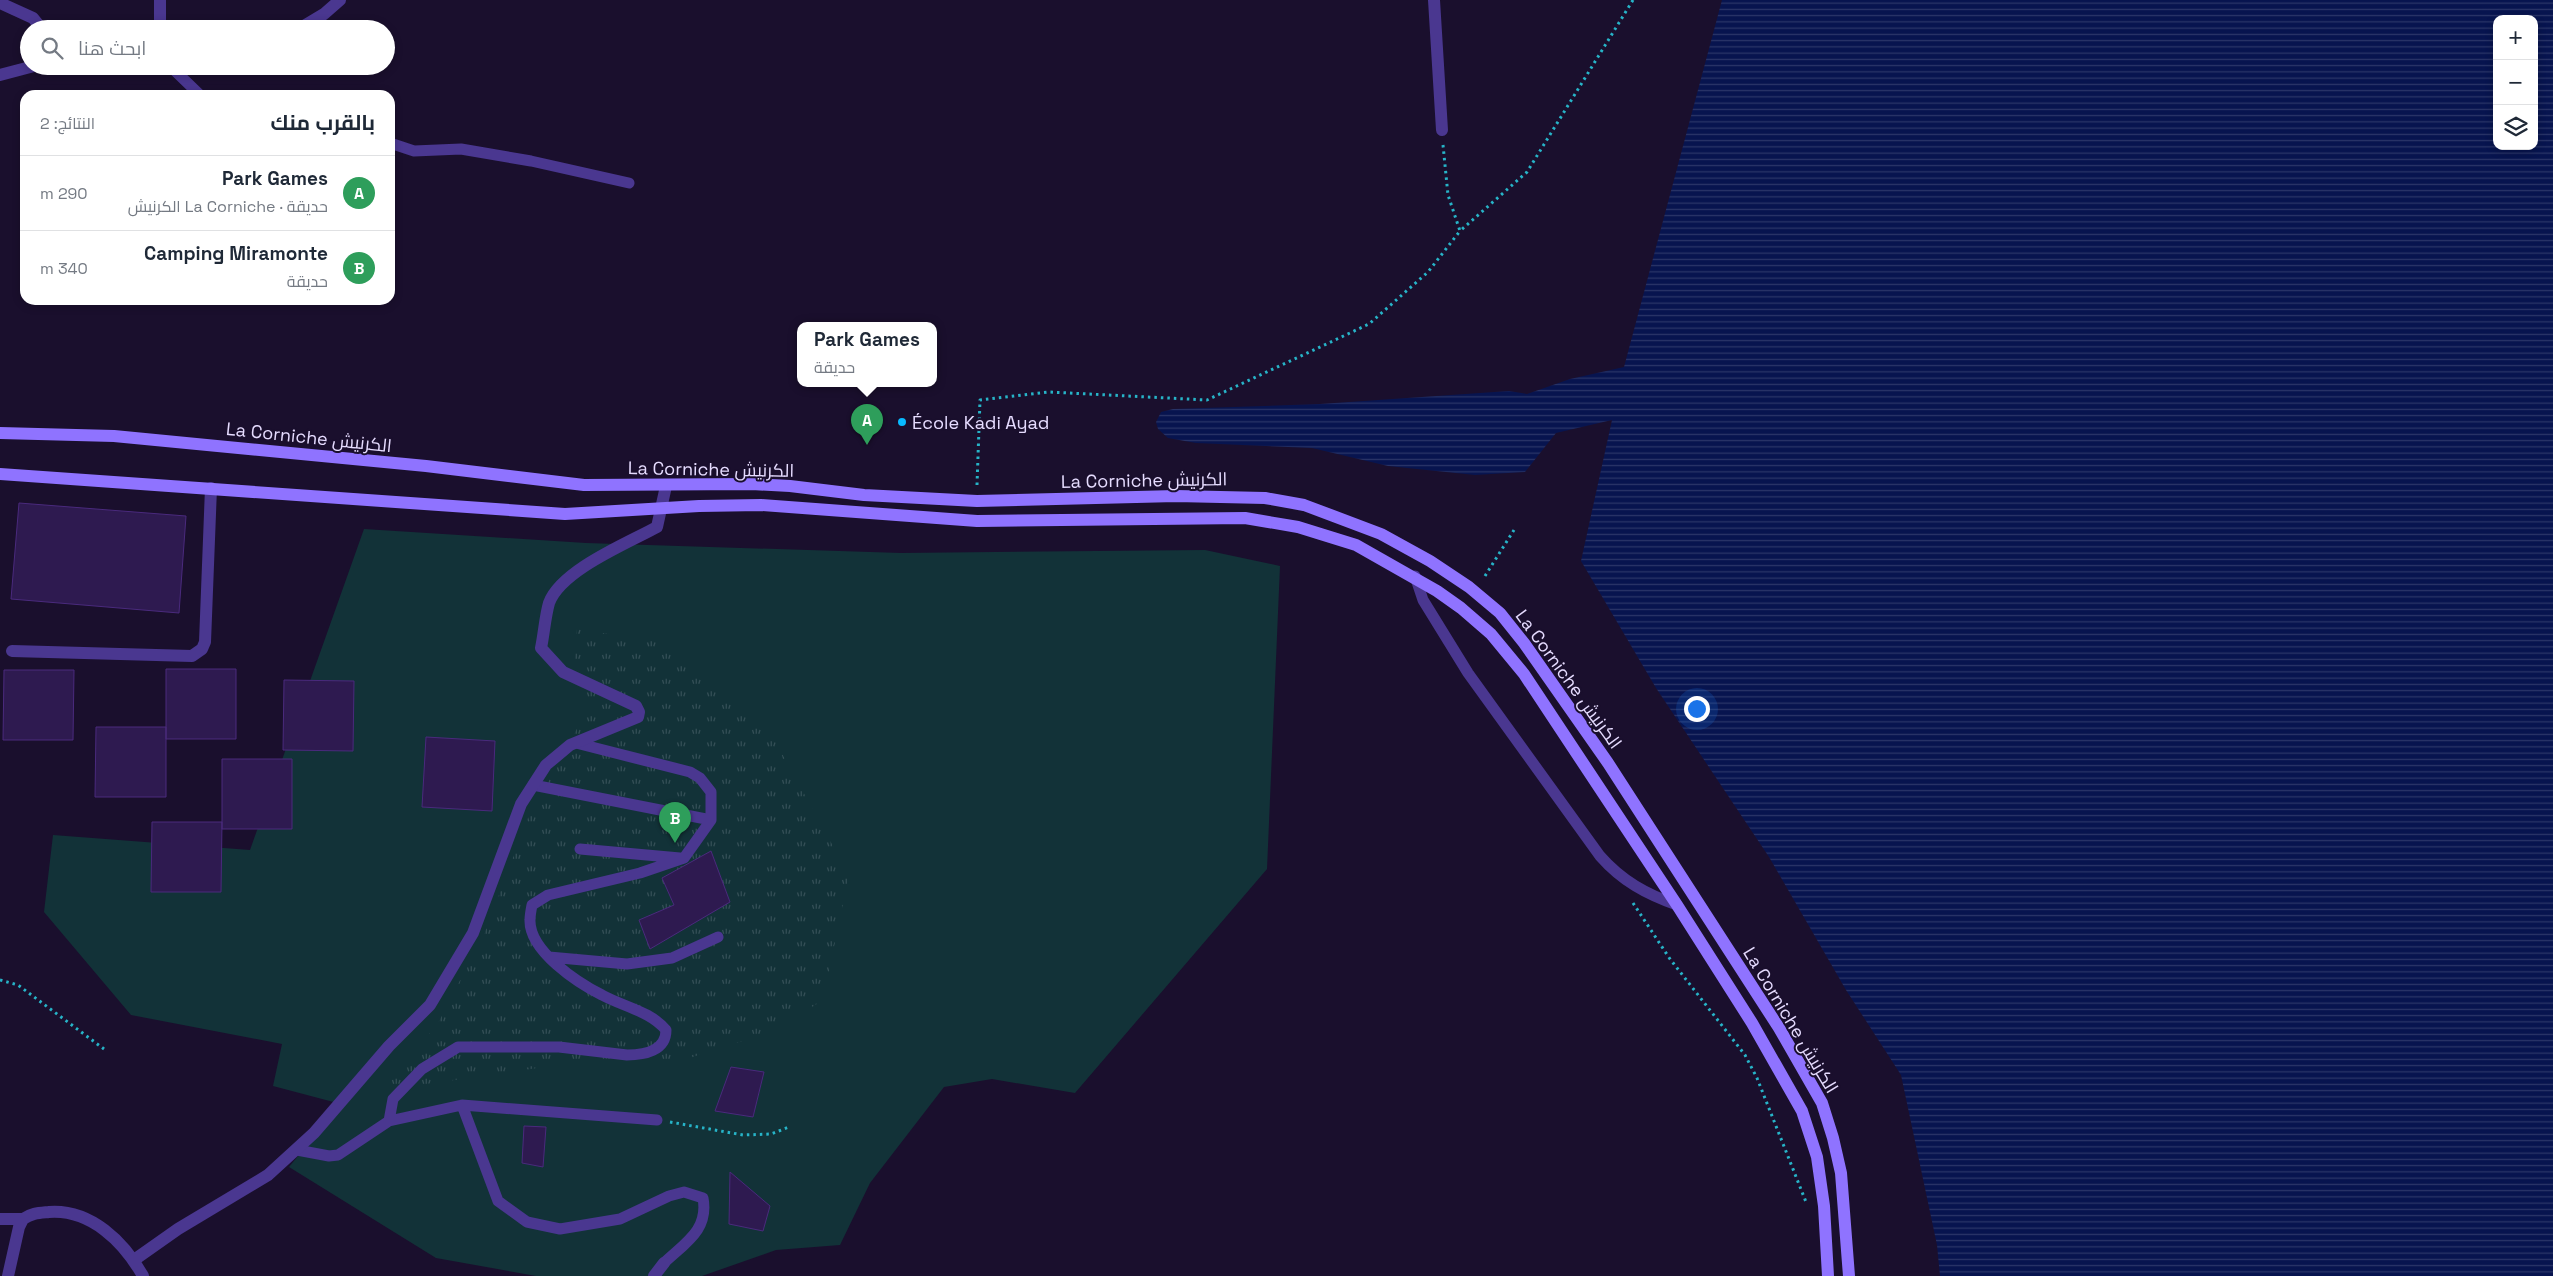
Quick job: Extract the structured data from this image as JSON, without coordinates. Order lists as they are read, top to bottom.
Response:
{
  "streets": {
    "main road": ["La Corniche الكرنيش"]
  },
  "places": ["École Kadi Ayad"],
  "page": {
    "map_buttons": ["+", "−"],
    "search": "ابحث هنا",
    "heading": ["بالقرب منك", "النتائج: 2"],
    "list": [
      {
        "mark": "A",
        "name": "Park Games",
        "note": "حديقة · La Corniche الكرنيش",
        "value": "290 m"
      },
      {
        "mark": "B",
        "name": "Camping Miramonte",
        "note": "حديقة",
        "value": "340 m"
      }
    ],
    "popup": ["Park Games", "حديقة"],
    "pins": ["A", "B"]
  }
}
